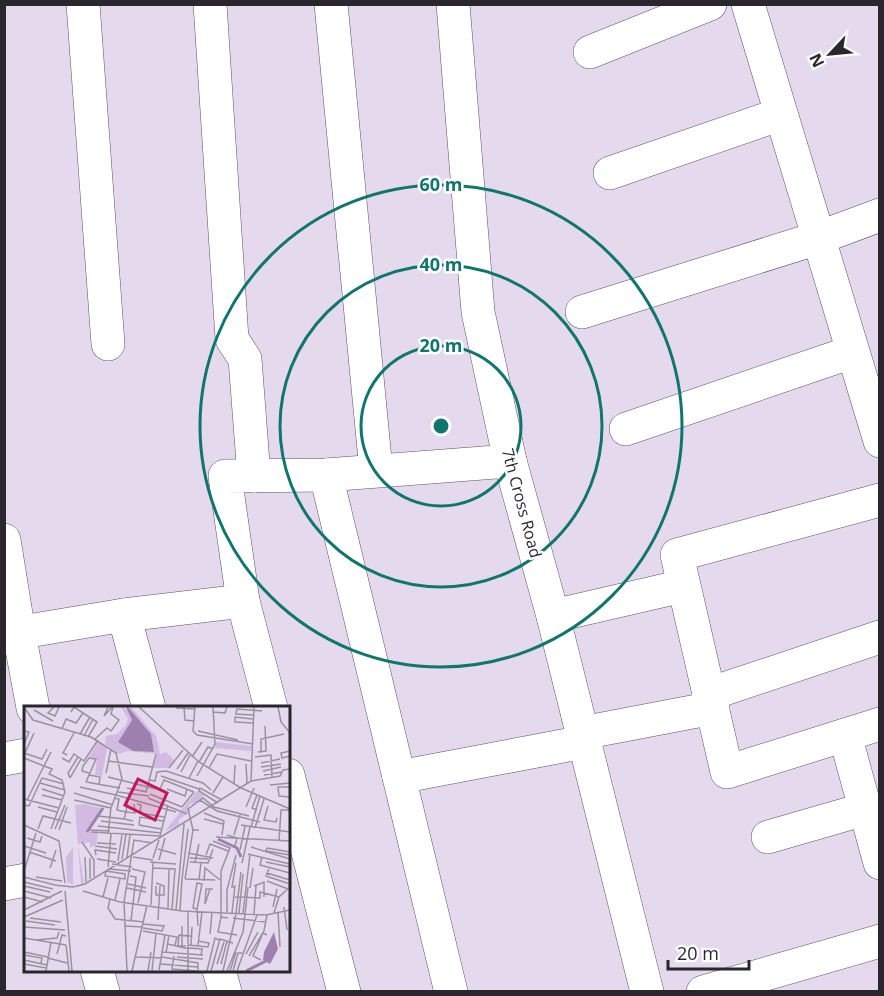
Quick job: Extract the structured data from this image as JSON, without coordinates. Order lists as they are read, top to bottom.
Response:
{
  "streets": {
    "street": ["7th Cross Road"]
  },
  "scale_bar": "20 m",
  "north": "bottom left",
  "rings": ["60 m", "40 m", "20 m"]
}
